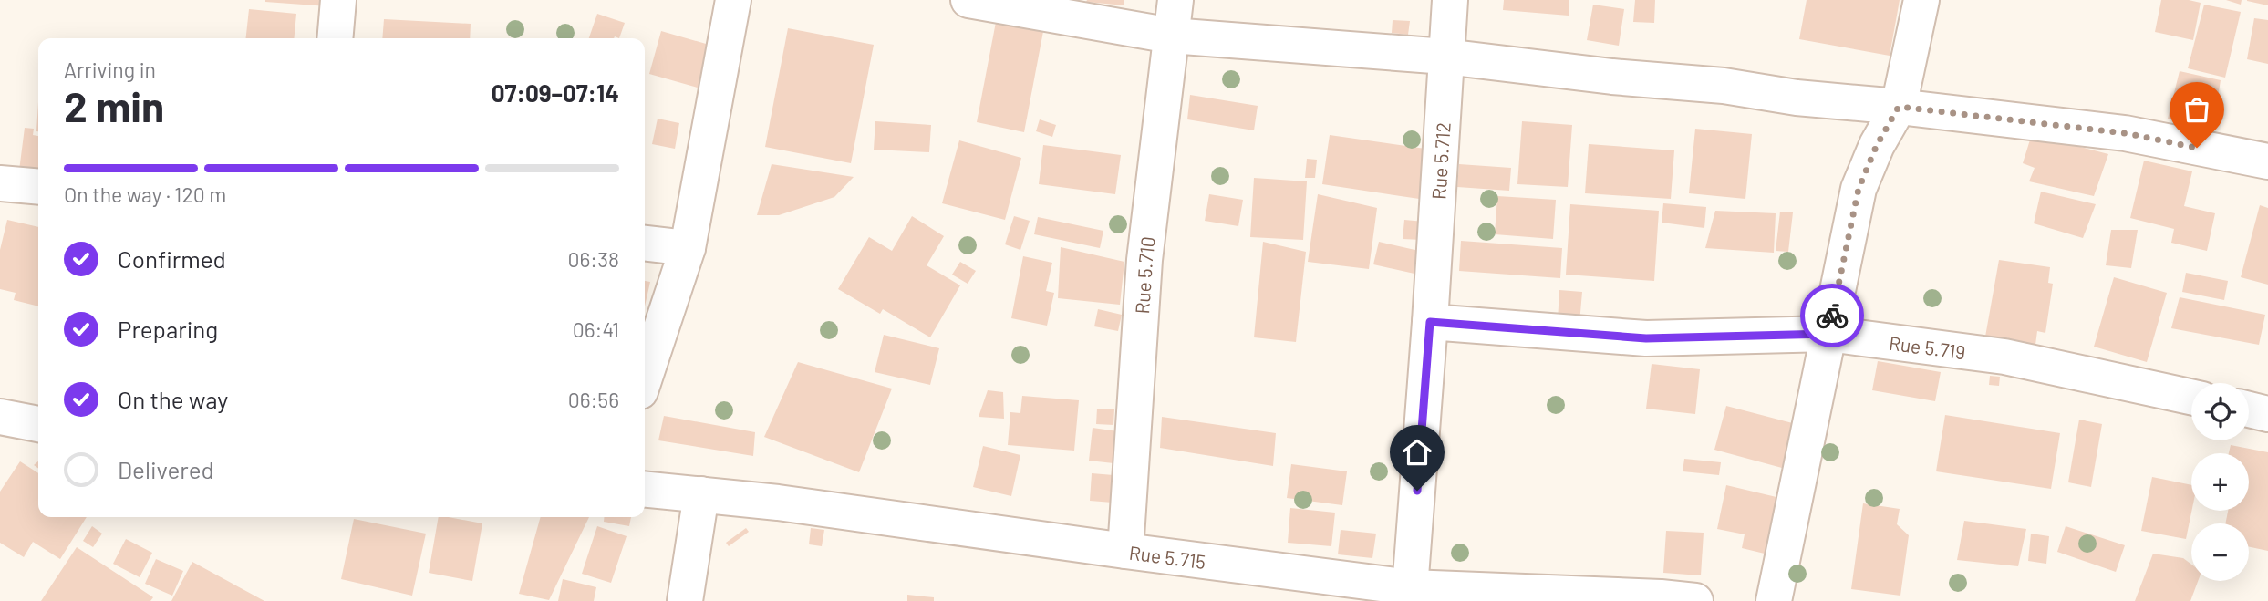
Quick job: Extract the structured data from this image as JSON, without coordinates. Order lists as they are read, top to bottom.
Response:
{
  "streets": {
    "street": [
      "Rue 5.712",
      "Rue 5.710",
      "Rue 5.719",
      "Rue 5.715"
    ]
  },
  "crossings": [
    ["Rue 5.712", "Rue 5.719"],
    ["Rue 5.710", "Rue 5.715"]
  ],
  "page": {
    "heading": ["2 min", "Arriving in", "07:09–07:14"],
    "bar": "On the way · 120 m",
    "list": [
      ["Confirmed", "06:38"],
      ["Preparing", "06:41"],
      ["On the way", "06:56"],
      "Delivered"
    ],
    "map_buttons": ["+", "−"]
  }
}
